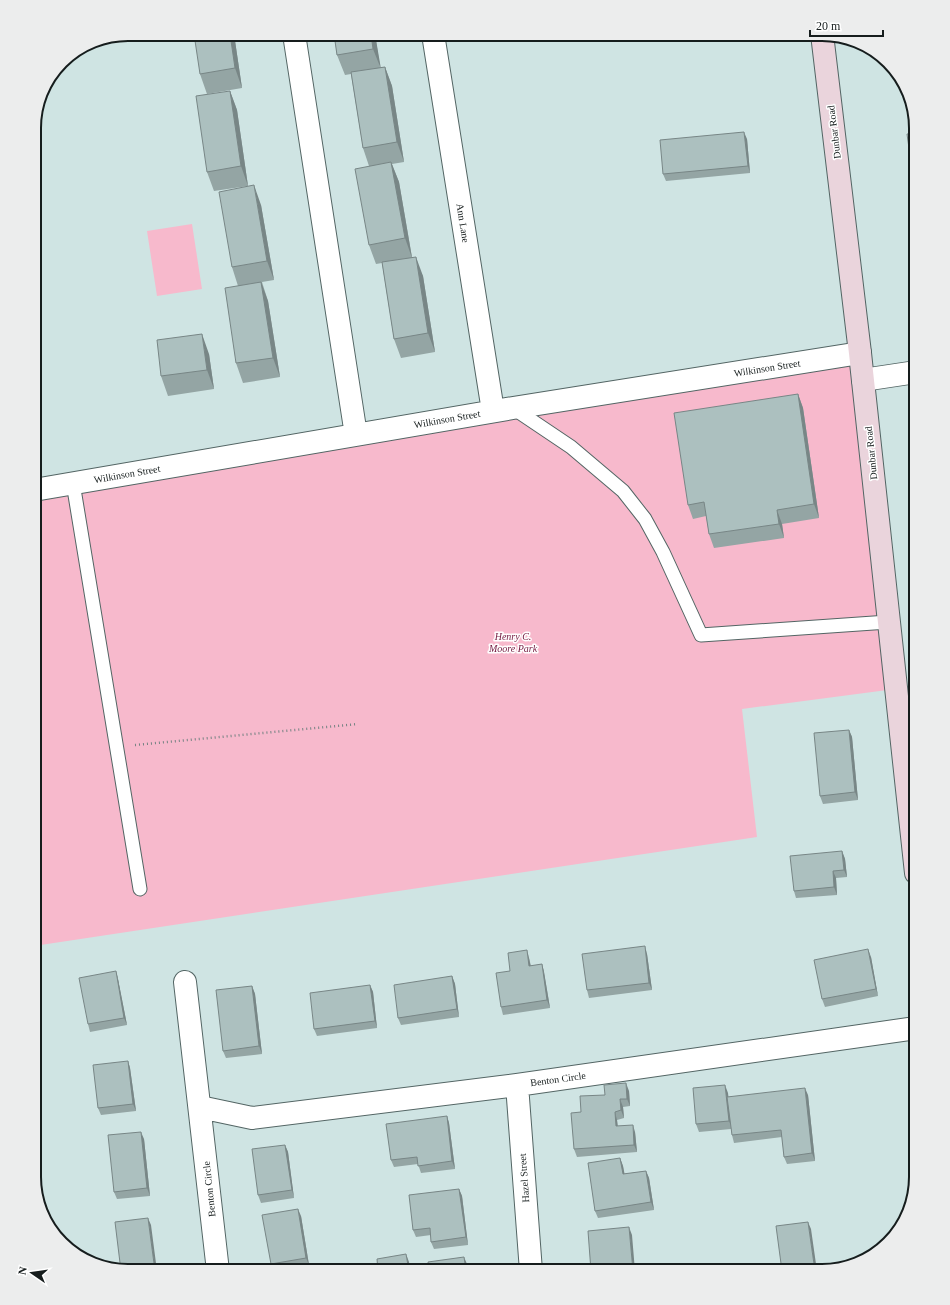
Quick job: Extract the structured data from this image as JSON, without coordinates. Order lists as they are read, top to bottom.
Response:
{
  "streets": {
    "street": [
      "Dunbar Road",
      "Ann Lane",
      "Wilkinson Street",
      "Benton Circle",
      "Hazel Street"
    ]
  },
  "crossings": [
    ["Dunbar Road", "Wilkinson Street"],
    ["Ann Lane", "Wilkinson Street"],
    ["Benton Circle", "Hazel Street"]
  ],
  "parks": ["Henry C. Moore Park"],
  "scale_bar": "20 m",
  "north": "left"
}
